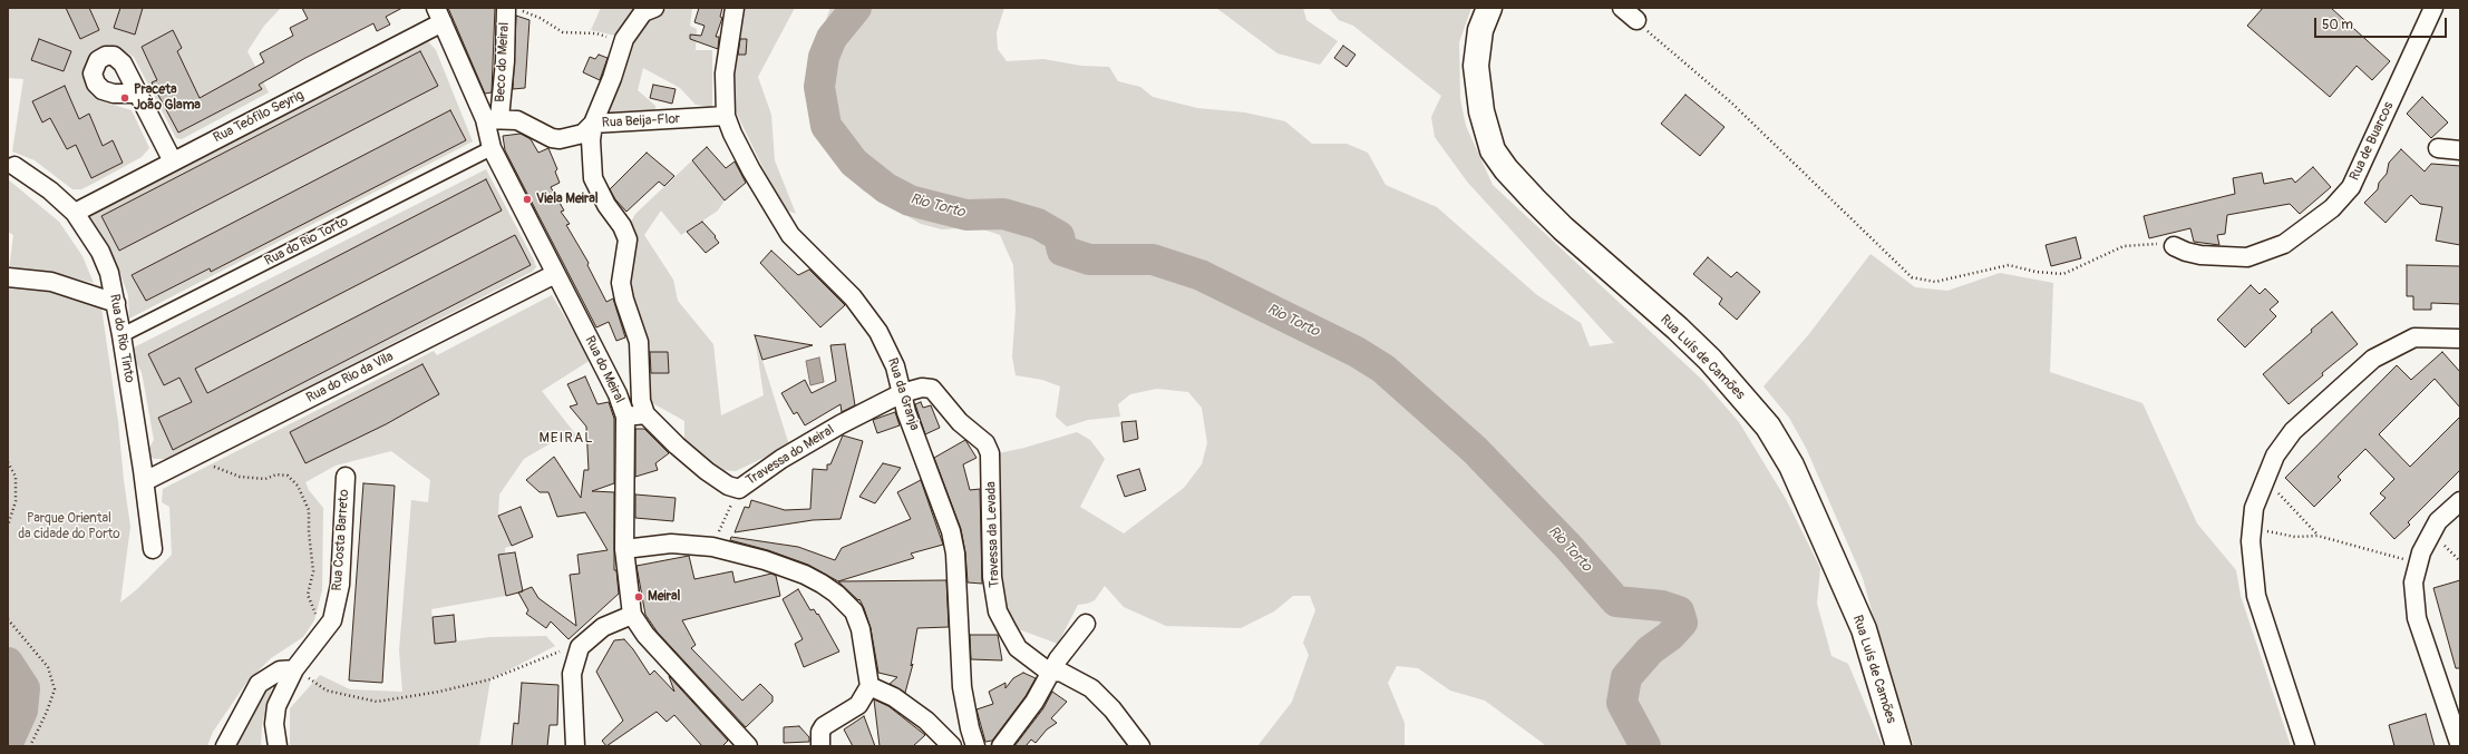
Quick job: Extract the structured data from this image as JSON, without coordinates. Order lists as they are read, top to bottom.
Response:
{
  "streets": {
    "main road": ["Rua Luís de Camões"],
    "street": [
      "Beco do Meiral",
      "Rua Teófilo Seyrig",
      "Rua Beija-Flor",
      "Rua de Buarcos",
      "Rua do Rio Torto",
      "Rua do Rio Tinto",
      "Rua do Meiral",
      "Rua do Rio da Vila",
      "Rua da Granja",
      "Travessa do Meiral",
      "Travessa da Levada",
      "Rua Costa Barreto"
    ]
  },
  "crossings": [
    ["Beco do Meiral", "Rua Beija-Flor"],
    ["Beco do Meiral", "Rua do Meiral"],
    ["Rua Teófilo Seyrig", "Rua do Rio Tinto"],
    ["Rua Teófilo Seyrig", "Rua do Meiral"],
    ["Rua Beija-Flor", "Rua do Meiral"],
    ["Rua Beija-Flor", "Rua da Granja"],
    ["Rua do Rio Torto", "Rua do Rio Tinto"],
    ["Rua do Rio Torto", "Rua do Meiral"],
    ["Rua do Rio Tinto", "Rua do Rio da Vila"],
    ["Rua do Meiral", "Rua do Rio da Vila"],
    ["Rua da Granja", "Travessa do Meiral"],
    ["Rua da Granja", "Travessa da Levada"],
    ["Travessa do Meiral", "Travessa da Levada"]
  ],
  "districts": ["MEIRAL"],
  "water": ["Rio Torto"],
  "parks": ["Parque Oriental da cidade do Porto"],
  "places": ["Praceta João Glama", "Viela Meiral", "Meiral"],
  "scale_bar": "50 m"
}
